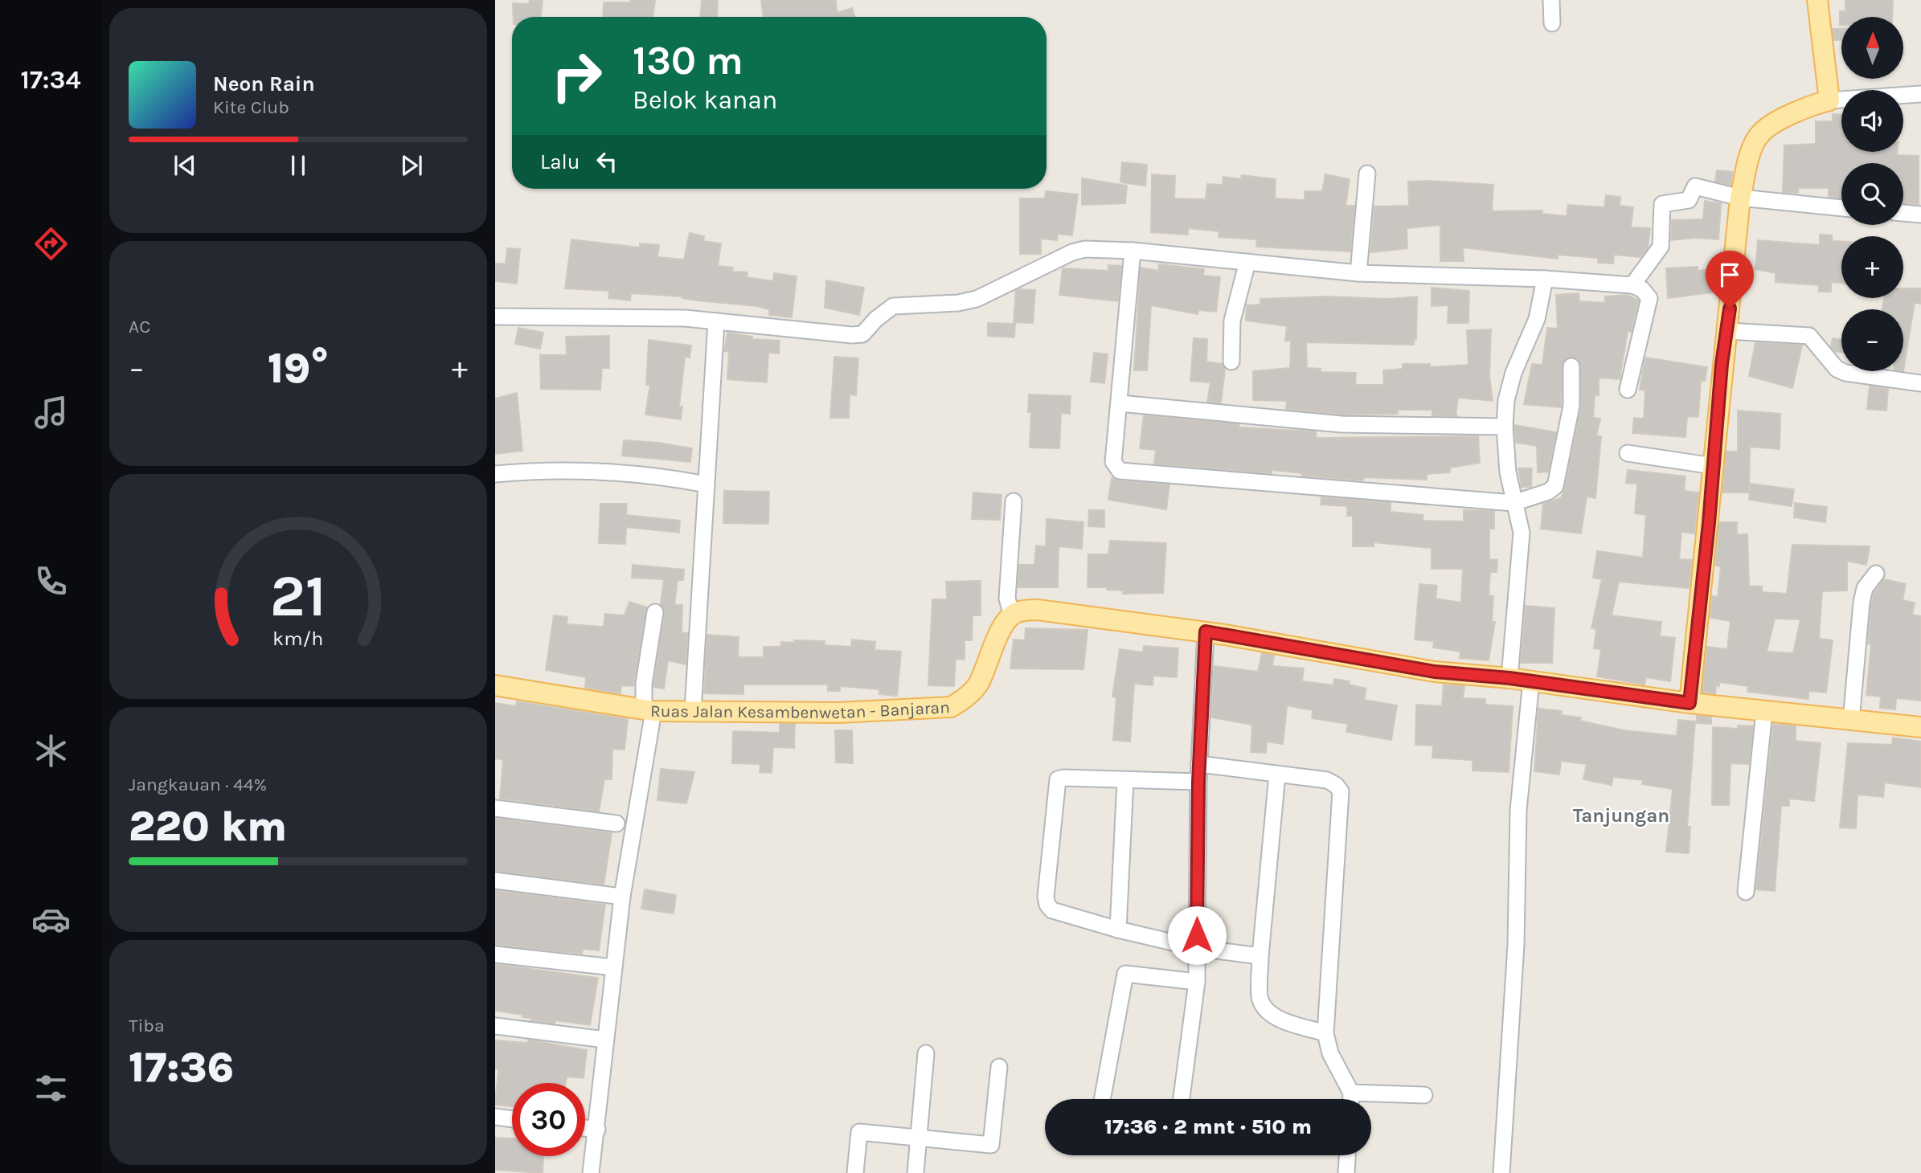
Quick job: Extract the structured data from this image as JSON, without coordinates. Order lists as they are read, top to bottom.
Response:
{
  "streets": {
    "main road": ["Ruas Jalan Kesambenwetan - Banjaran"]
  },
  "districts": ["Tanjungan"],
  "north": "top",
  "page": {
    "tabs": "17:34",
    "map_buttons": ["+", "−"],
    "turn": ["130 m", "Belok kanan"],
    "song": ["Neon Rain", "Kite Club"],
    "then": "Lalu",
    "tile": [
      "AC",
      ["Jangkauan · 44%", "220 km"],
      ["Tiba", "17:36"]
    ],
    "heat": ["−", "19°", "+"],
    "limit": "30",
    "trip": "17:36 · 2 mnt · 510 m",
    "gauge": ["21", "km/h"]
  }
}
